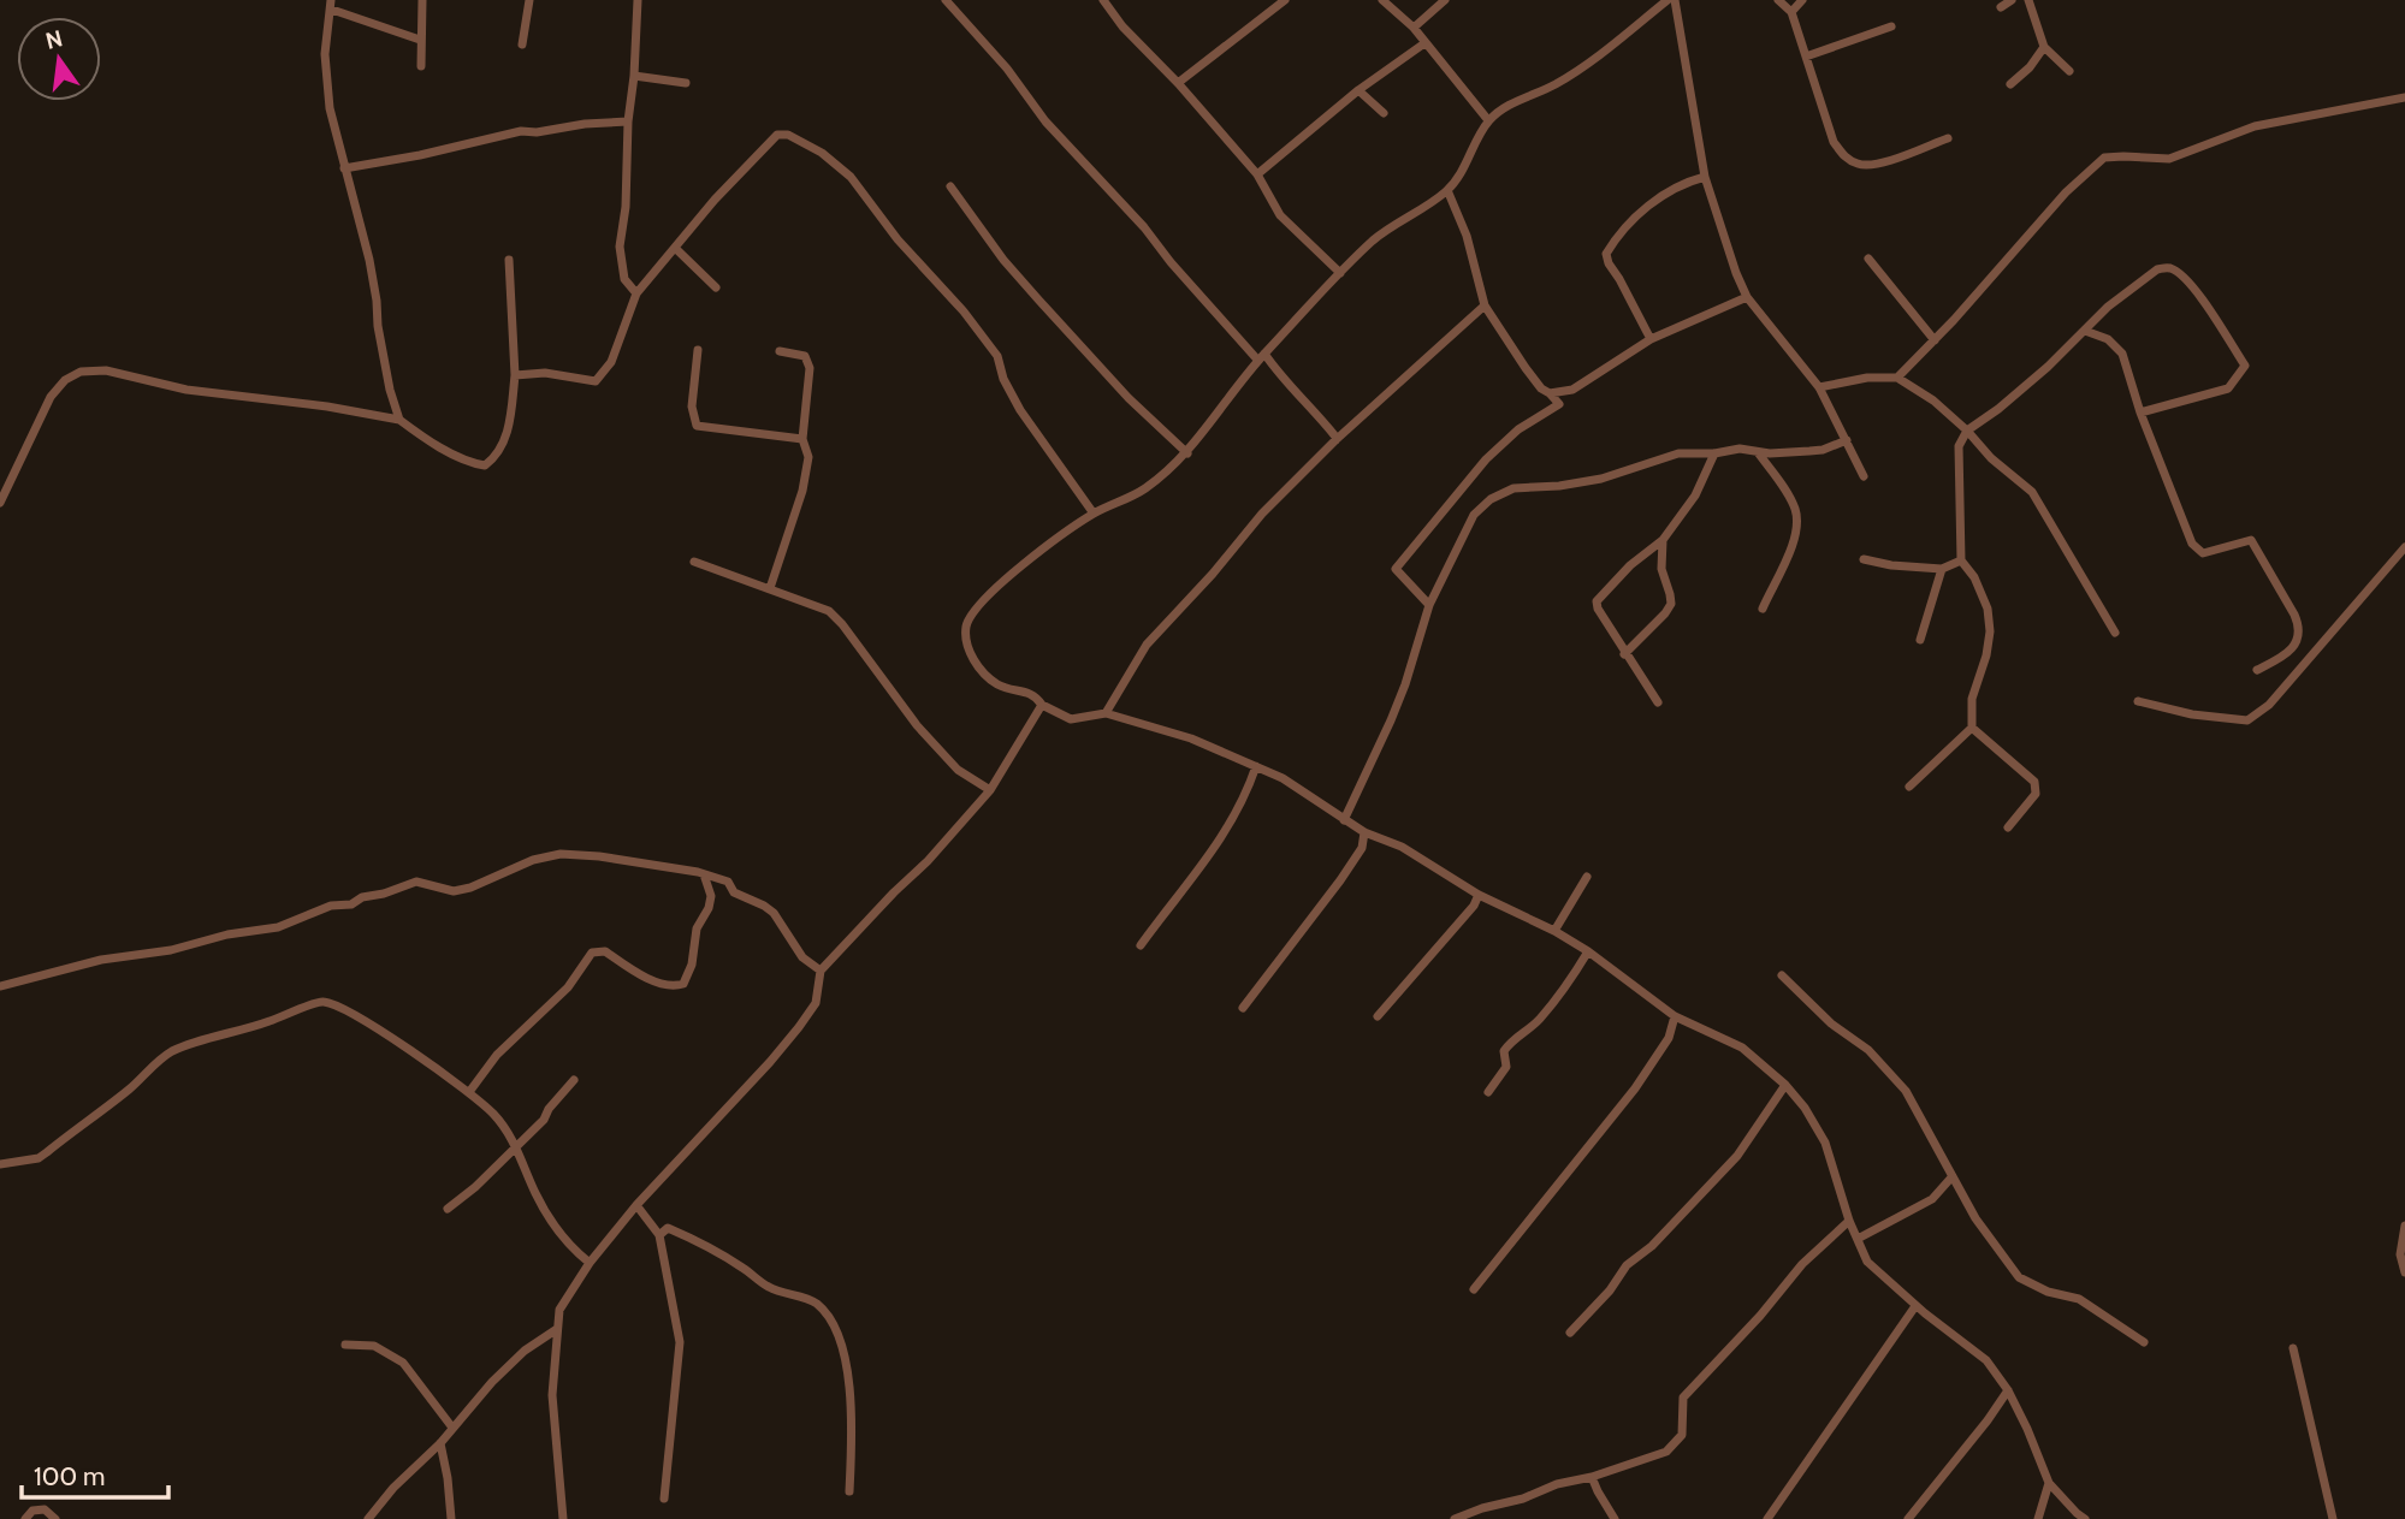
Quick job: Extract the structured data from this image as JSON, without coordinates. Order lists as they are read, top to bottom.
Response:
{
  "scale_bar": "100 m",
  "north": "top"
}
